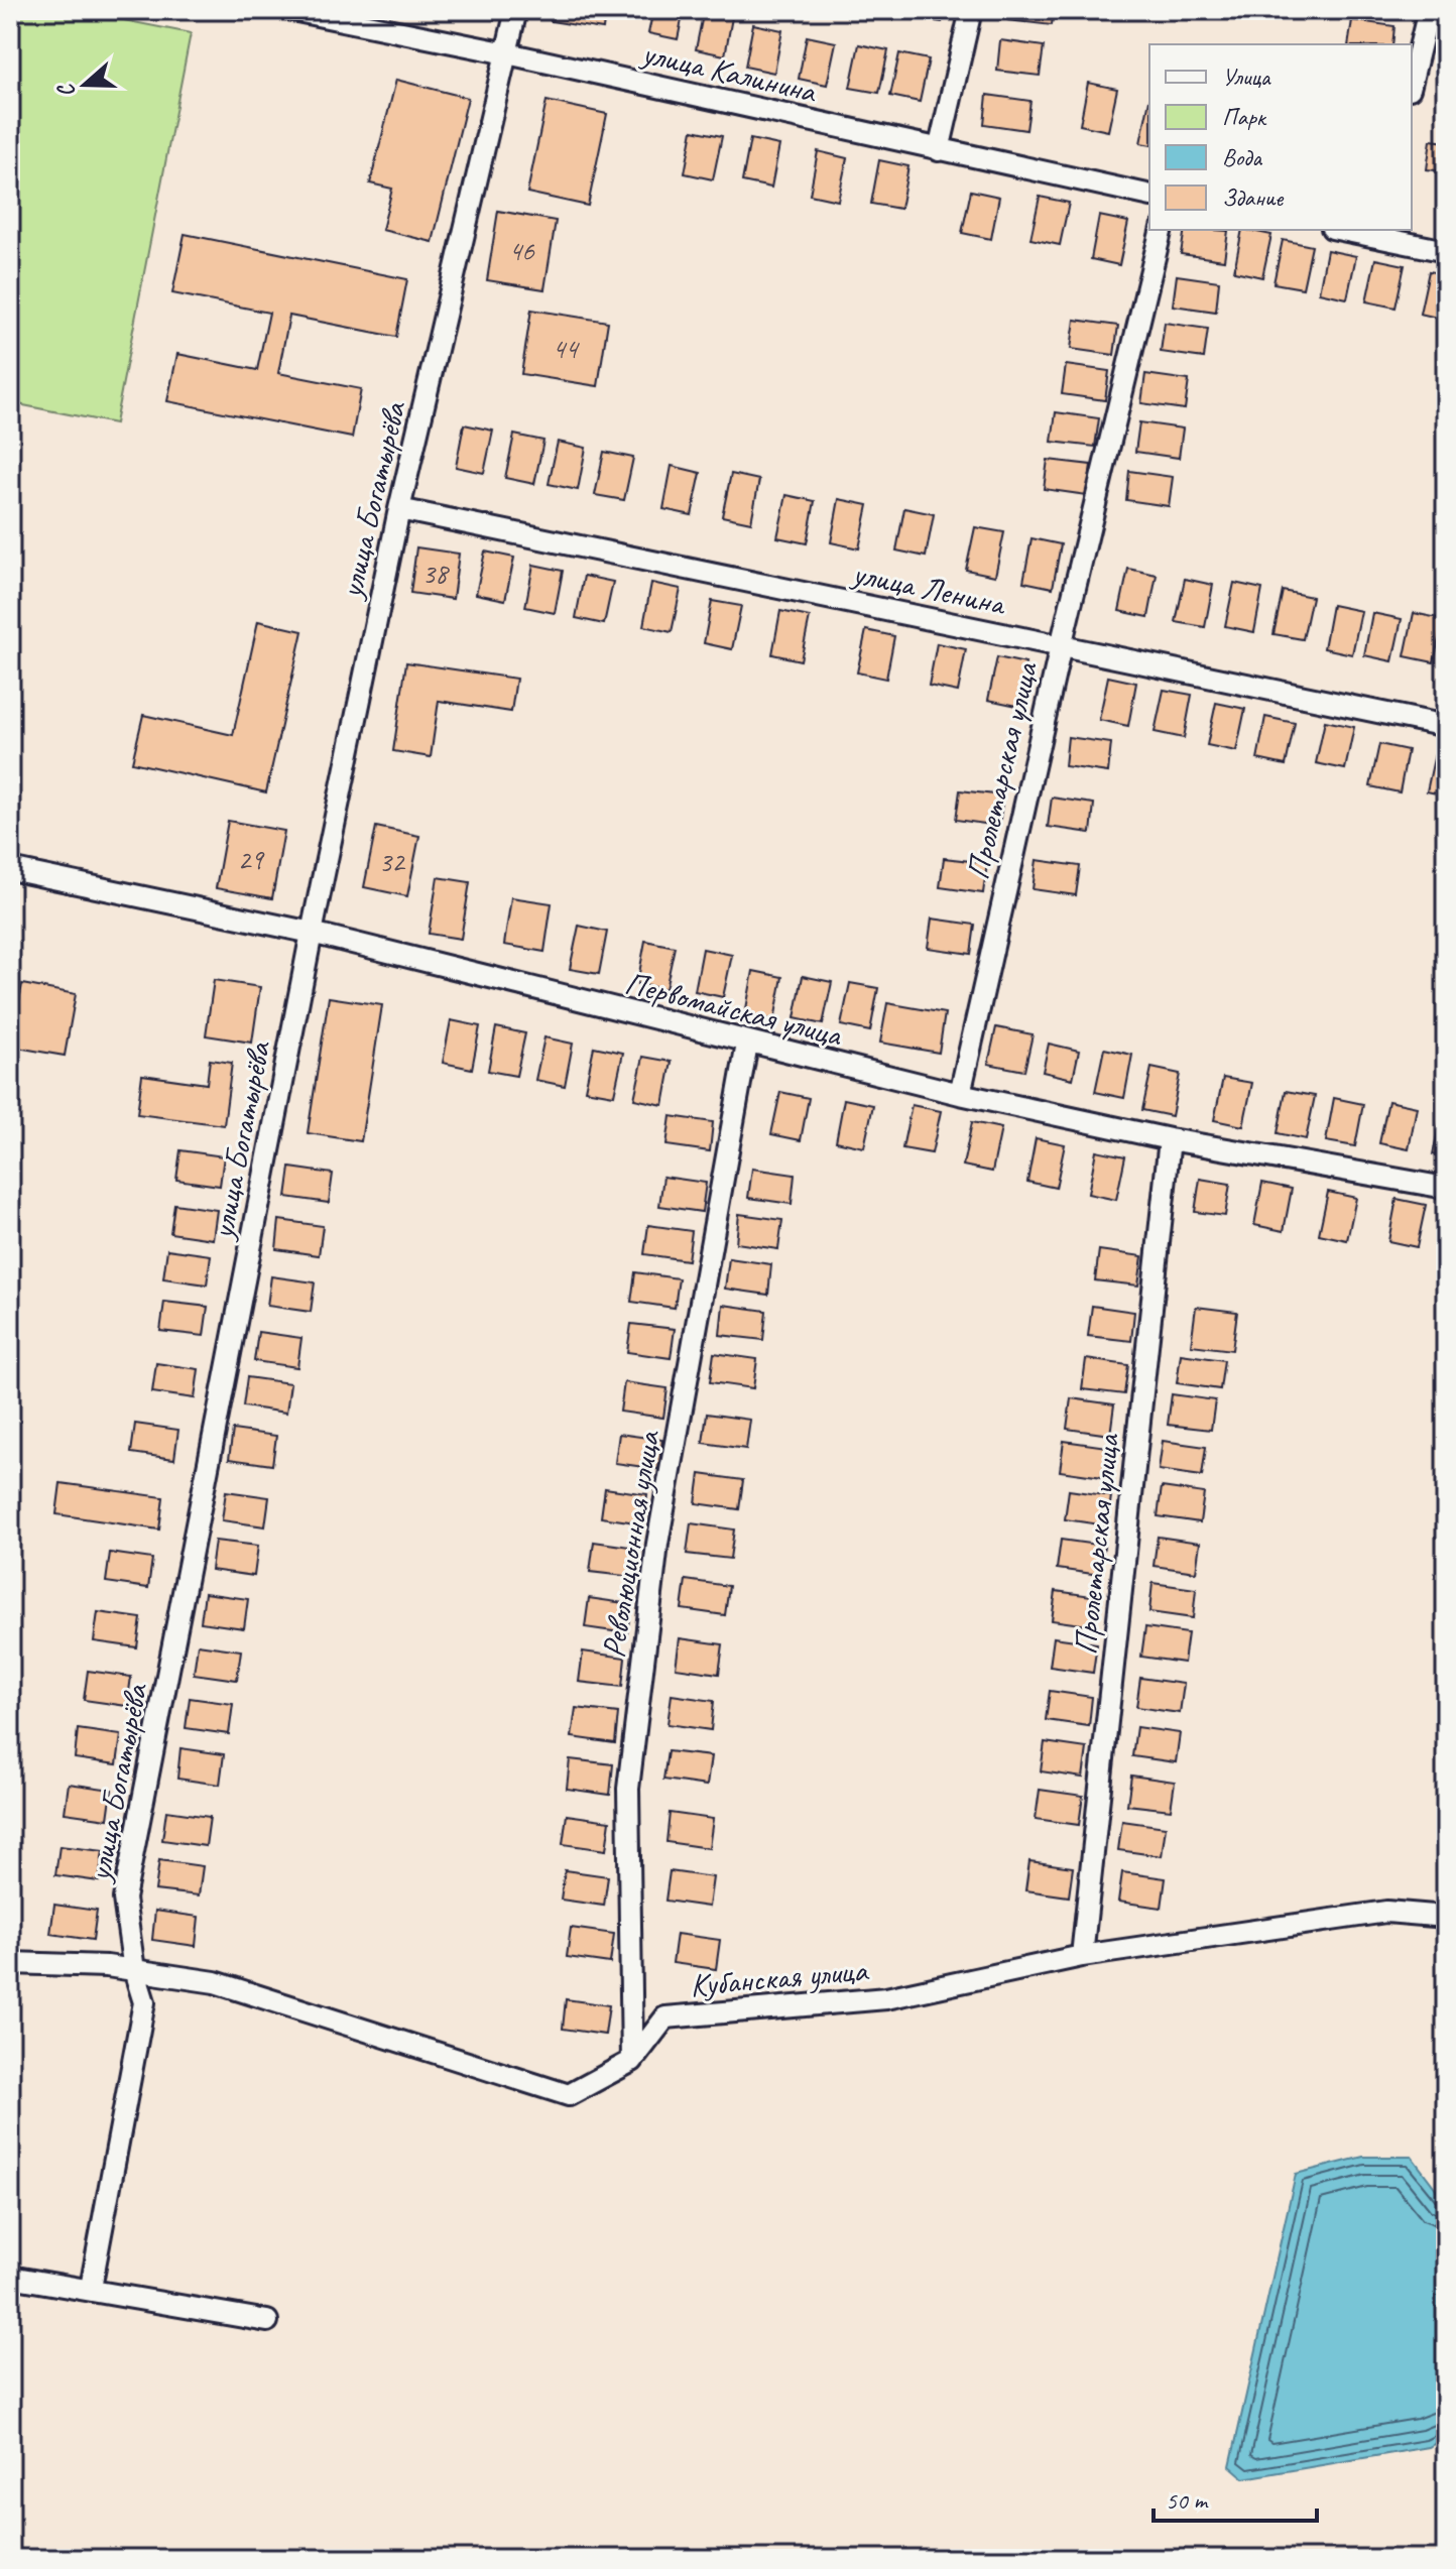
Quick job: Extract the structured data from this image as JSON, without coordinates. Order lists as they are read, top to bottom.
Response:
{
  "streets": {
    "street": [
      "улица Калинина",
      "улица Богатырёва",
      "улица Ленина",
      "Пролетарская улица",
      "Первомайская улица",
      "Революционная улица",
      "Кубанская улица"
    ]
  },
  "crossings": [
    ["улица Калинина", "улица Богатырёва"],
    ["улица Богатырёва", "улица Ленина"],
    ["улица Богатырёва", "Первомайская улица"],
    ["улица Богатырёва", "Кубанская улица"],
    ["улица Ленина", "Пролетарская улица"],
    ["Пролетарская улица", "Первомайская улица"],
    ["Пролетарская улица", "Кубанская улица"],
    ["Первомайская улица", "Революционная улица"],
    ["Революционная улица", "Кубанская улица"]
  ],
  "house_numbers": [
    "46",
    "44",
    "38",
    "29",
    "32"
  ],
  "legend": [
    "Улица",
    "Парк",
    "Вода",
    "Здание"
  ],
  "scale_bar": "50 m",
  "north": "left"
}
